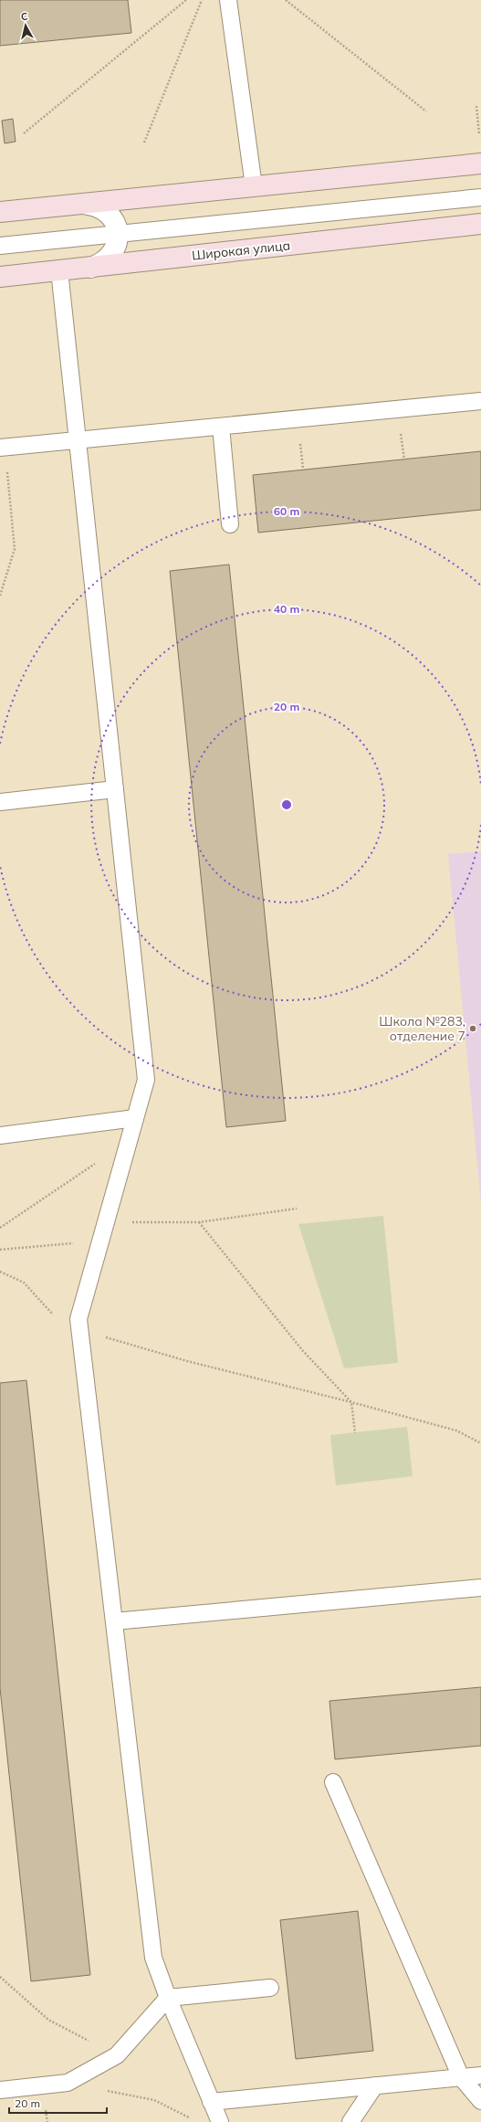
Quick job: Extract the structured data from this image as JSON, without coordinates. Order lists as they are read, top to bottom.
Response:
{
  "streets": {
    "main road": ["Широкая улица"]
  },
  "places": ["Школа №283, отделение 7"],
  "scale_bar": "20 m",
  "north": "top",
  "rings": ["60 m", "40 m", "20 m"]
}
